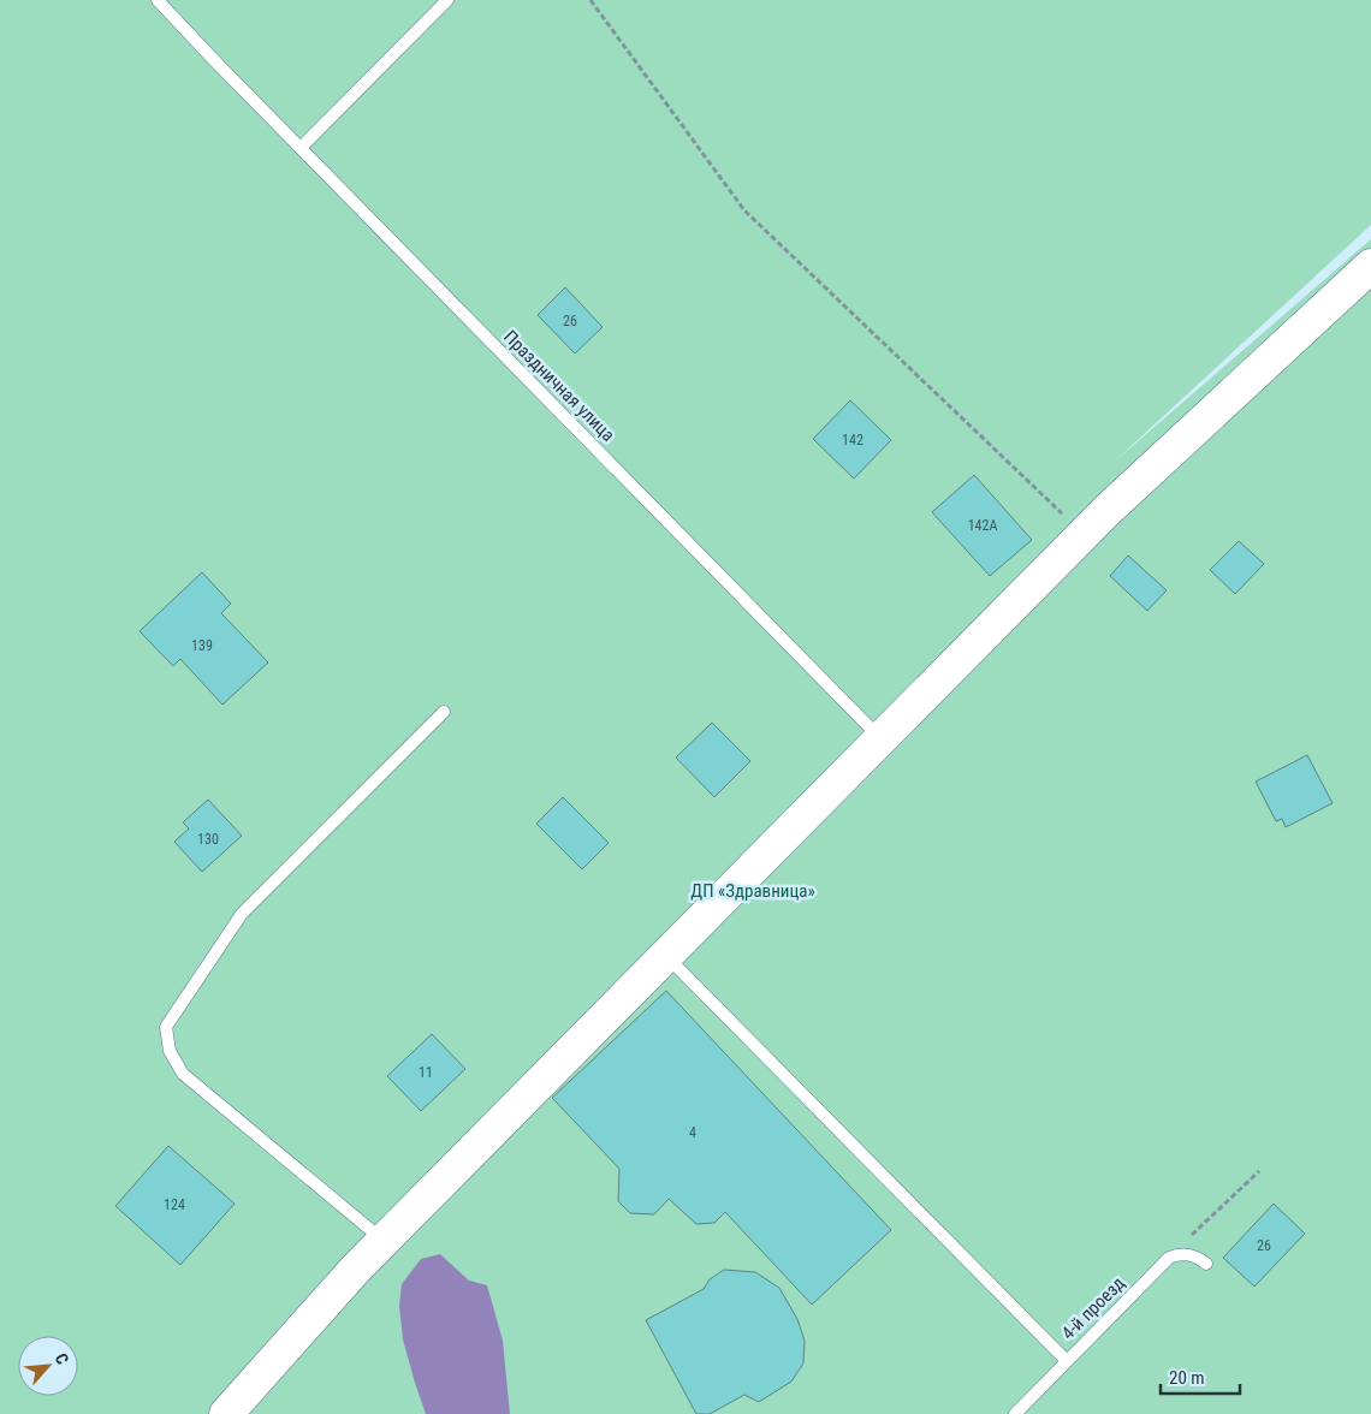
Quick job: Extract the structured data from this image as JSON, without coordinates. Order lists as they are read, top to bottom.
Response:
{
  "streets": {
    "lane": ["Праздничная улица", "4-й проезд"]
  },
  "parks": ["ДП «Здравница»"],
  "house_numbers": [
    "26",
    "142",
    "142А",
    "139",
    "130",
    "11",
    "4",
    "124",
    "26"
  ],
  "scale_bar": "20 m",
  "north": "top right"
}
